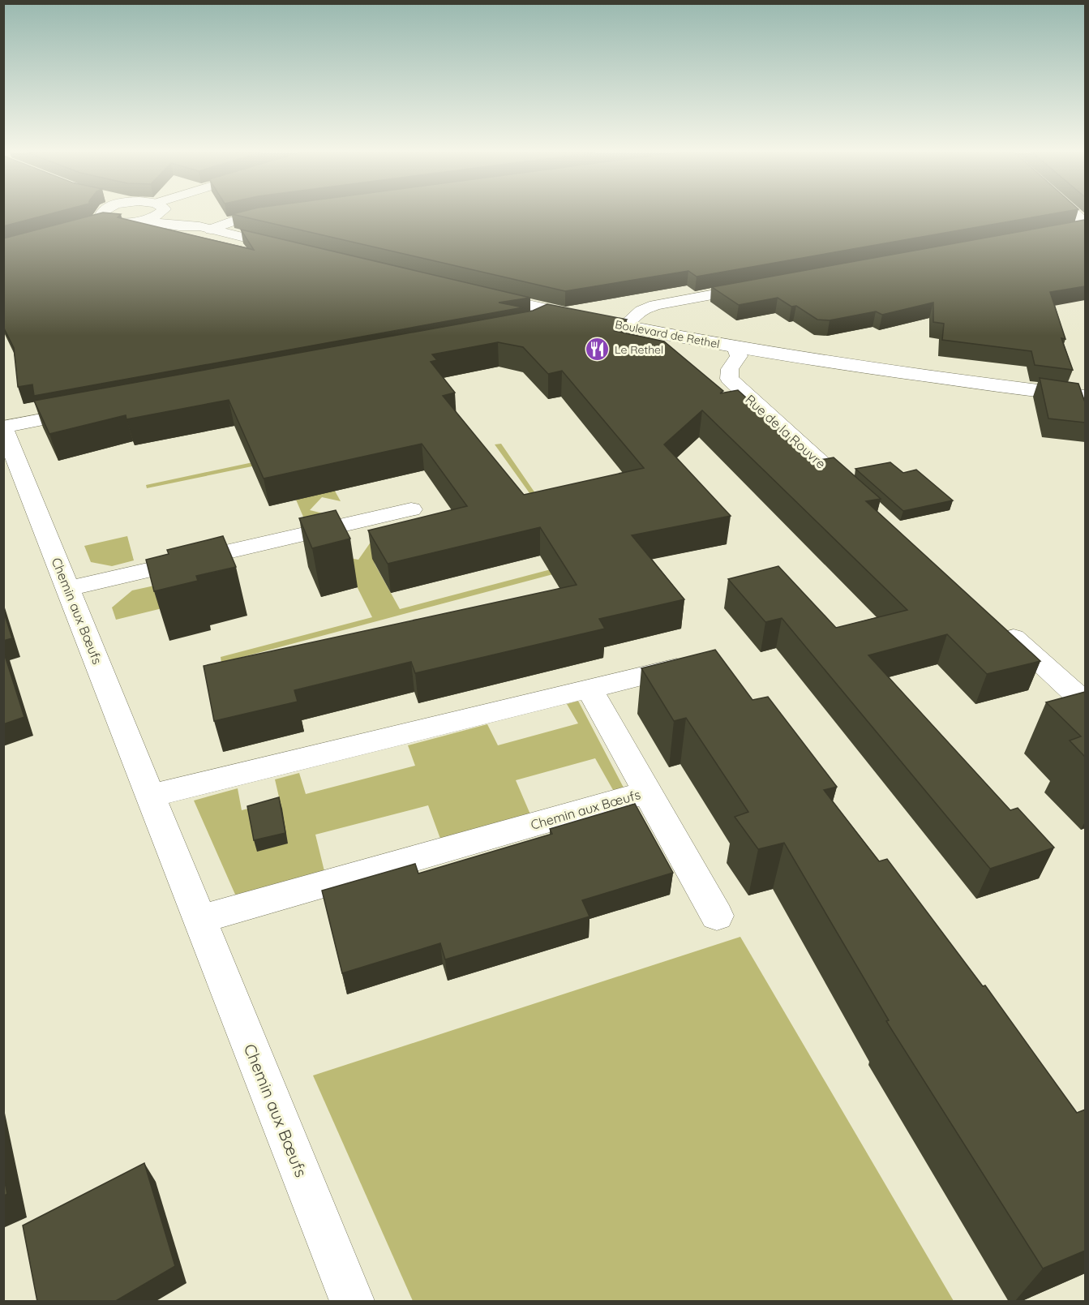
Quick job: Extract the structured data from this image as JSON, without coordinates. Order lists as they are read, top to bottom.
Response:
{
  "streets": {
    "street": ["Boulevard de Rethel", "Rue de la Rouvre", "Chemin aux Bœufs"]
  },
  "crossings": [
    ["Boulevard de Rethel", "Rue de la Rouvre"]
  ],
  "places": {
    "restaurant": ["Le Rethel"]
  }
}
